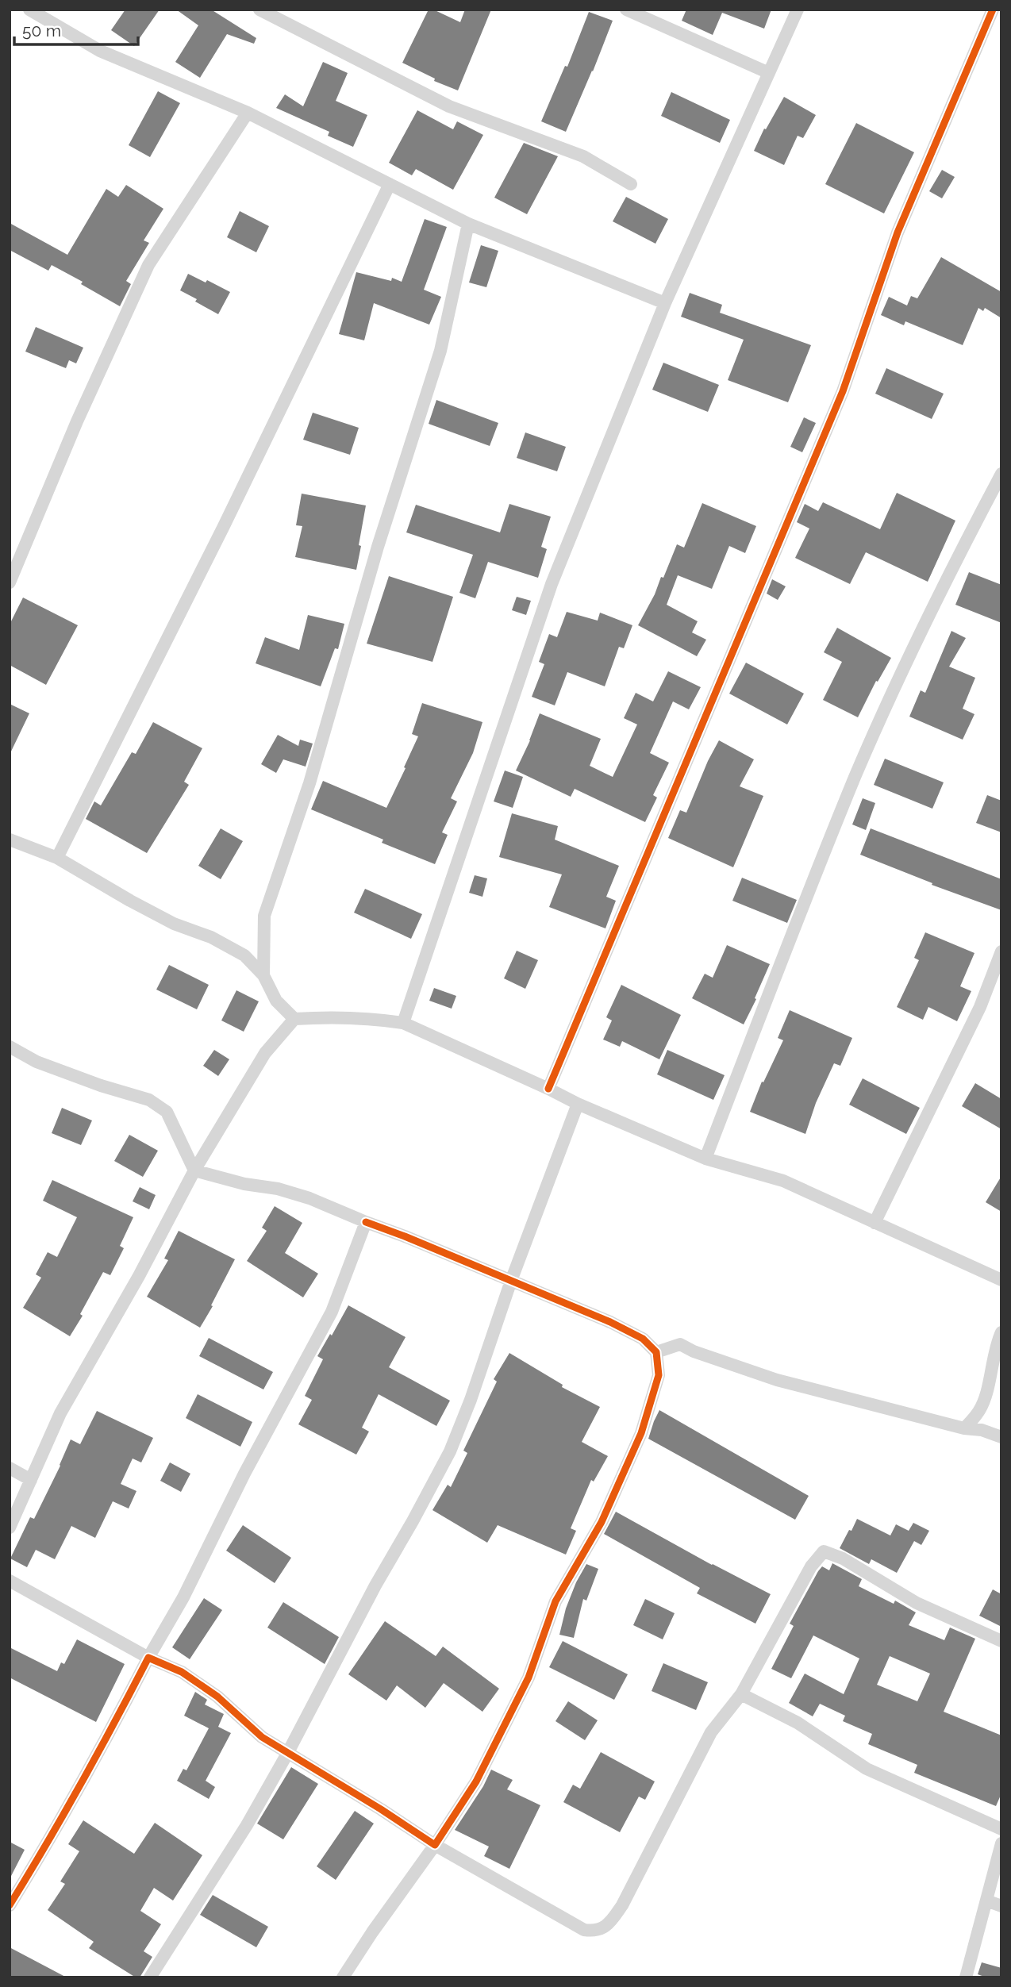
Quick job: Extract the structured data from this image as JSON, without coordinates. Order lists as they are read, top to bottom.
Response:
{
  "scale_bar": "50 m"
}
